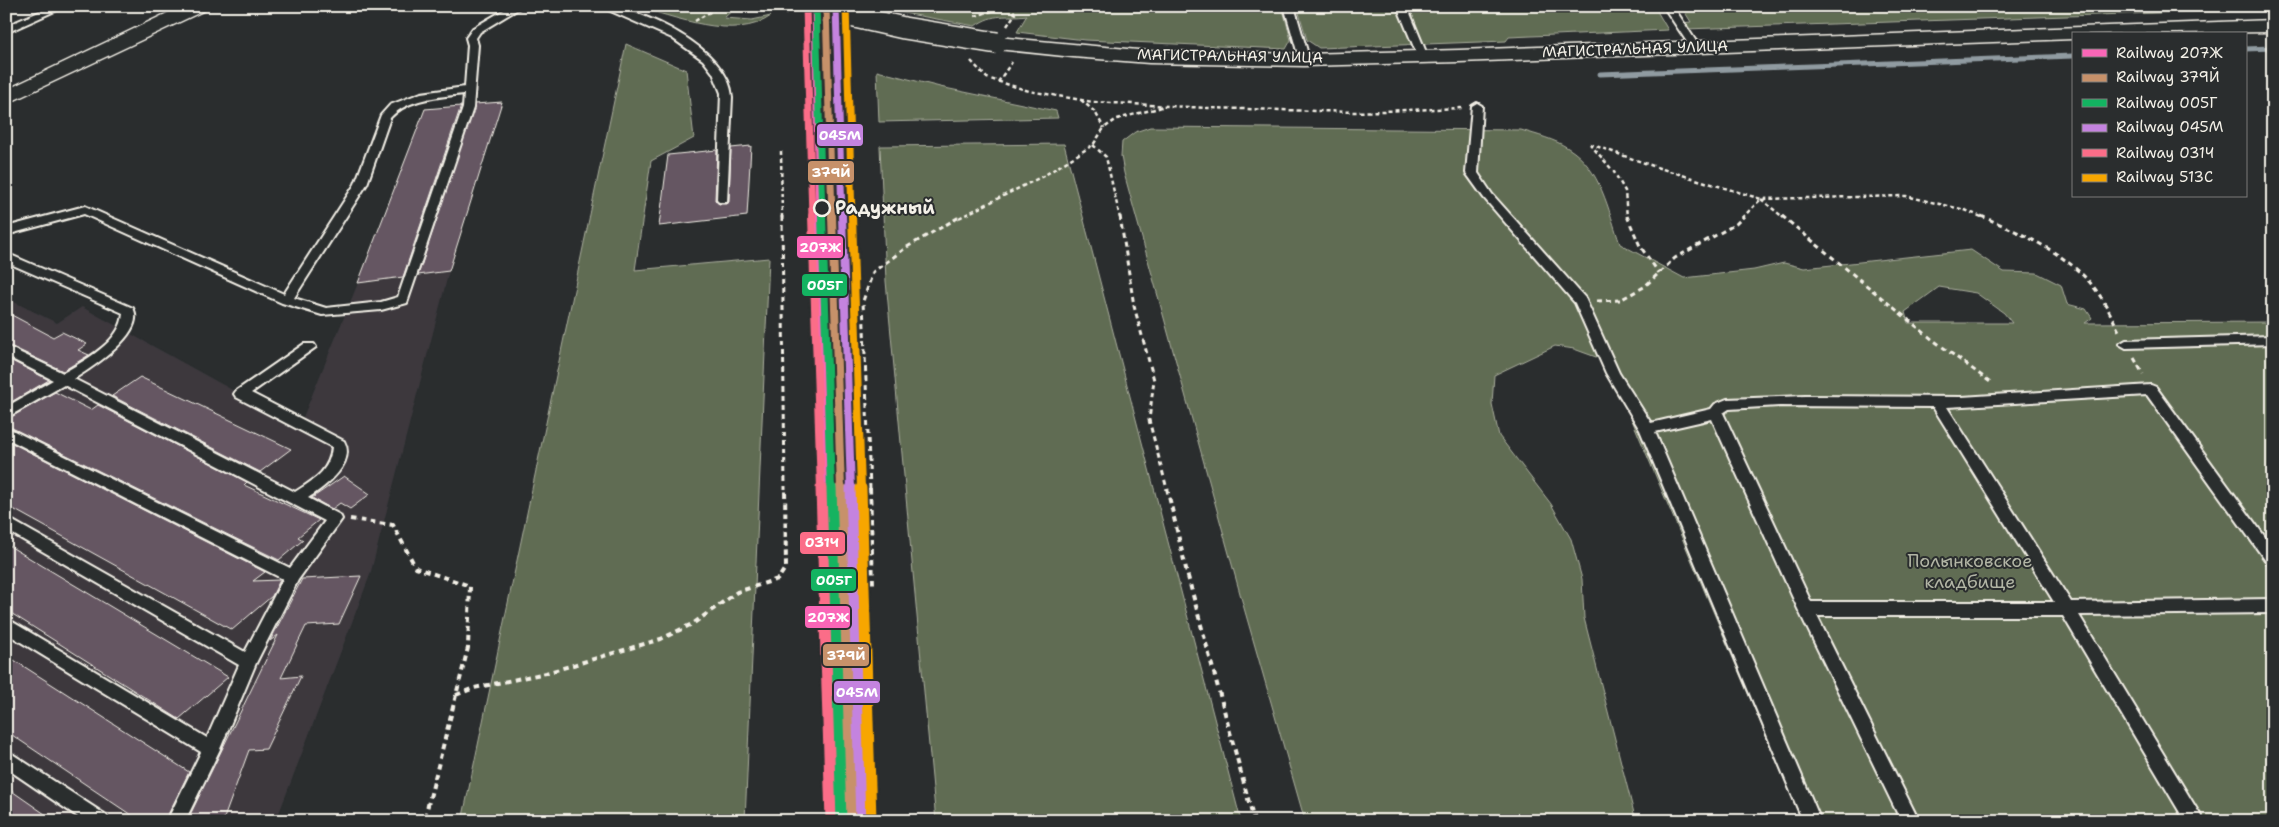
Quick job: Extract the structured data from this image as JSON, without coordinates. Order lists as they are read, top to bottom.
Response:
{
  "streets": {
    "main road": ["МАГИСТРАЛЬНАЯ УЛИЦА"]
  },
  "parks": ["Полынковское кладбище"],
  "places": ["Радужный"],
  "lines": [
    "rail line 207Ж",
    "rail line 379Й",
    "rail line 005Г",
    "rail line 045М",
    "rail line 513С",
    "rail line 031Ч"
  ],
  "legend": [
    "Railway 207Ж",
    "Railway 379Й",
    "Railway 005Г",
    "Railway 045М",
    "Railway 031Ч",
    "Railway 513С"
  ]
}
